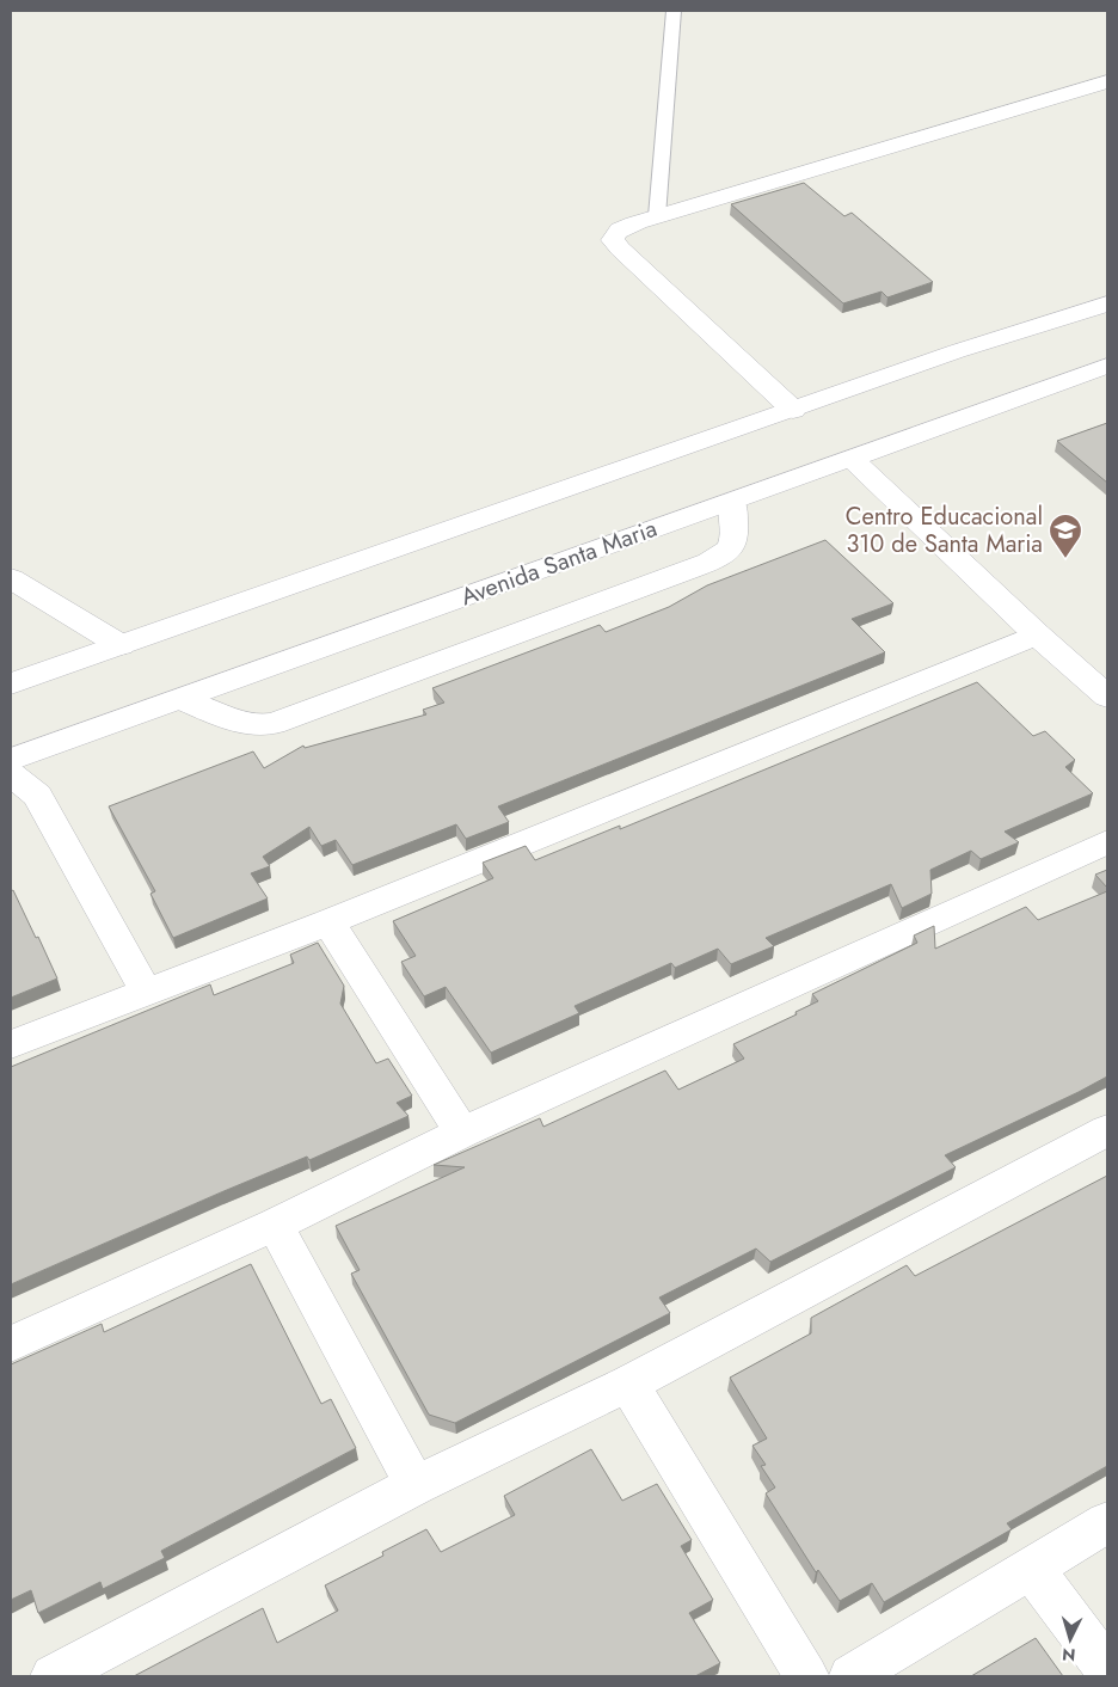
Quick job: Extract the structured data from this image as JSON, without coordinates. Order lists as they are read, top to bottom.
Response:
{
  "streets": {
    "street": ["Avenida Santa Maria"]
  },
  "places": {
    "school or university": ["Centro Educacional 310 de Santa Maria"]
  },
  "north": "bottom"
}
